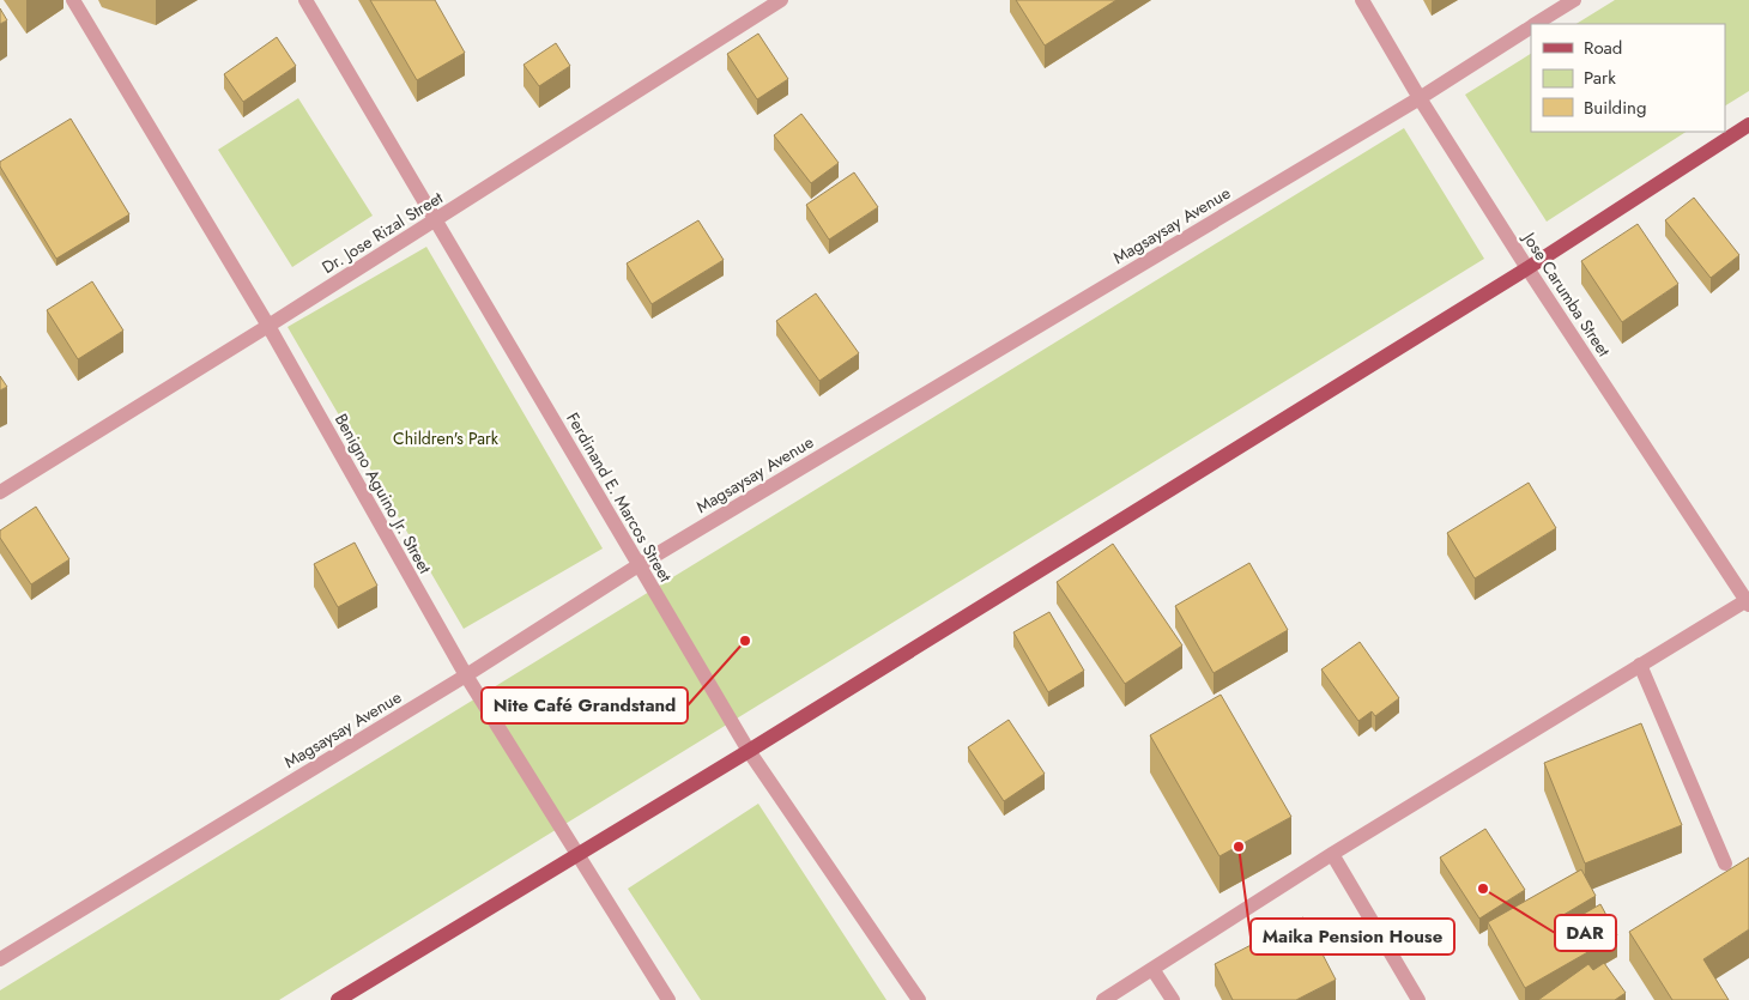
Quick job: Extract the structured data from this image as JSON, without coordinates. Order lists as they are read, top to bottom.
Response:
{
  "streets": {
    "street": [
      "Magsaysay Avenue",
      "Dr. Jose Rizal Street",
      "Jose Carumba Street",
      "Benigno Aguino Jr. Street",
      "Ferdinand E. Marcos Street"
    ]
  },
  "crossings": [
    ["Magsaysay Avenue", "Jose Carumba Street"],
    ["Magsaysay Avenue", "Benigno Aguino Jr. Street"],
    ["Magsaysay Avenue", "Ferdinand E. Marcos Street"],
    ["Dr. Jose Rizal Street", "Benigno Aguino Jr. Street"],
    ["Dr. Jose Rizal Street", "Ferdinand E. Marcos Street"]
  ],
  "parks": ["Children's Park"],
  "places": ["Nite Café Grandstand", "Maika Pension House", "DAR"],
  "legend": ["Road", "Park", "Building"]
}
